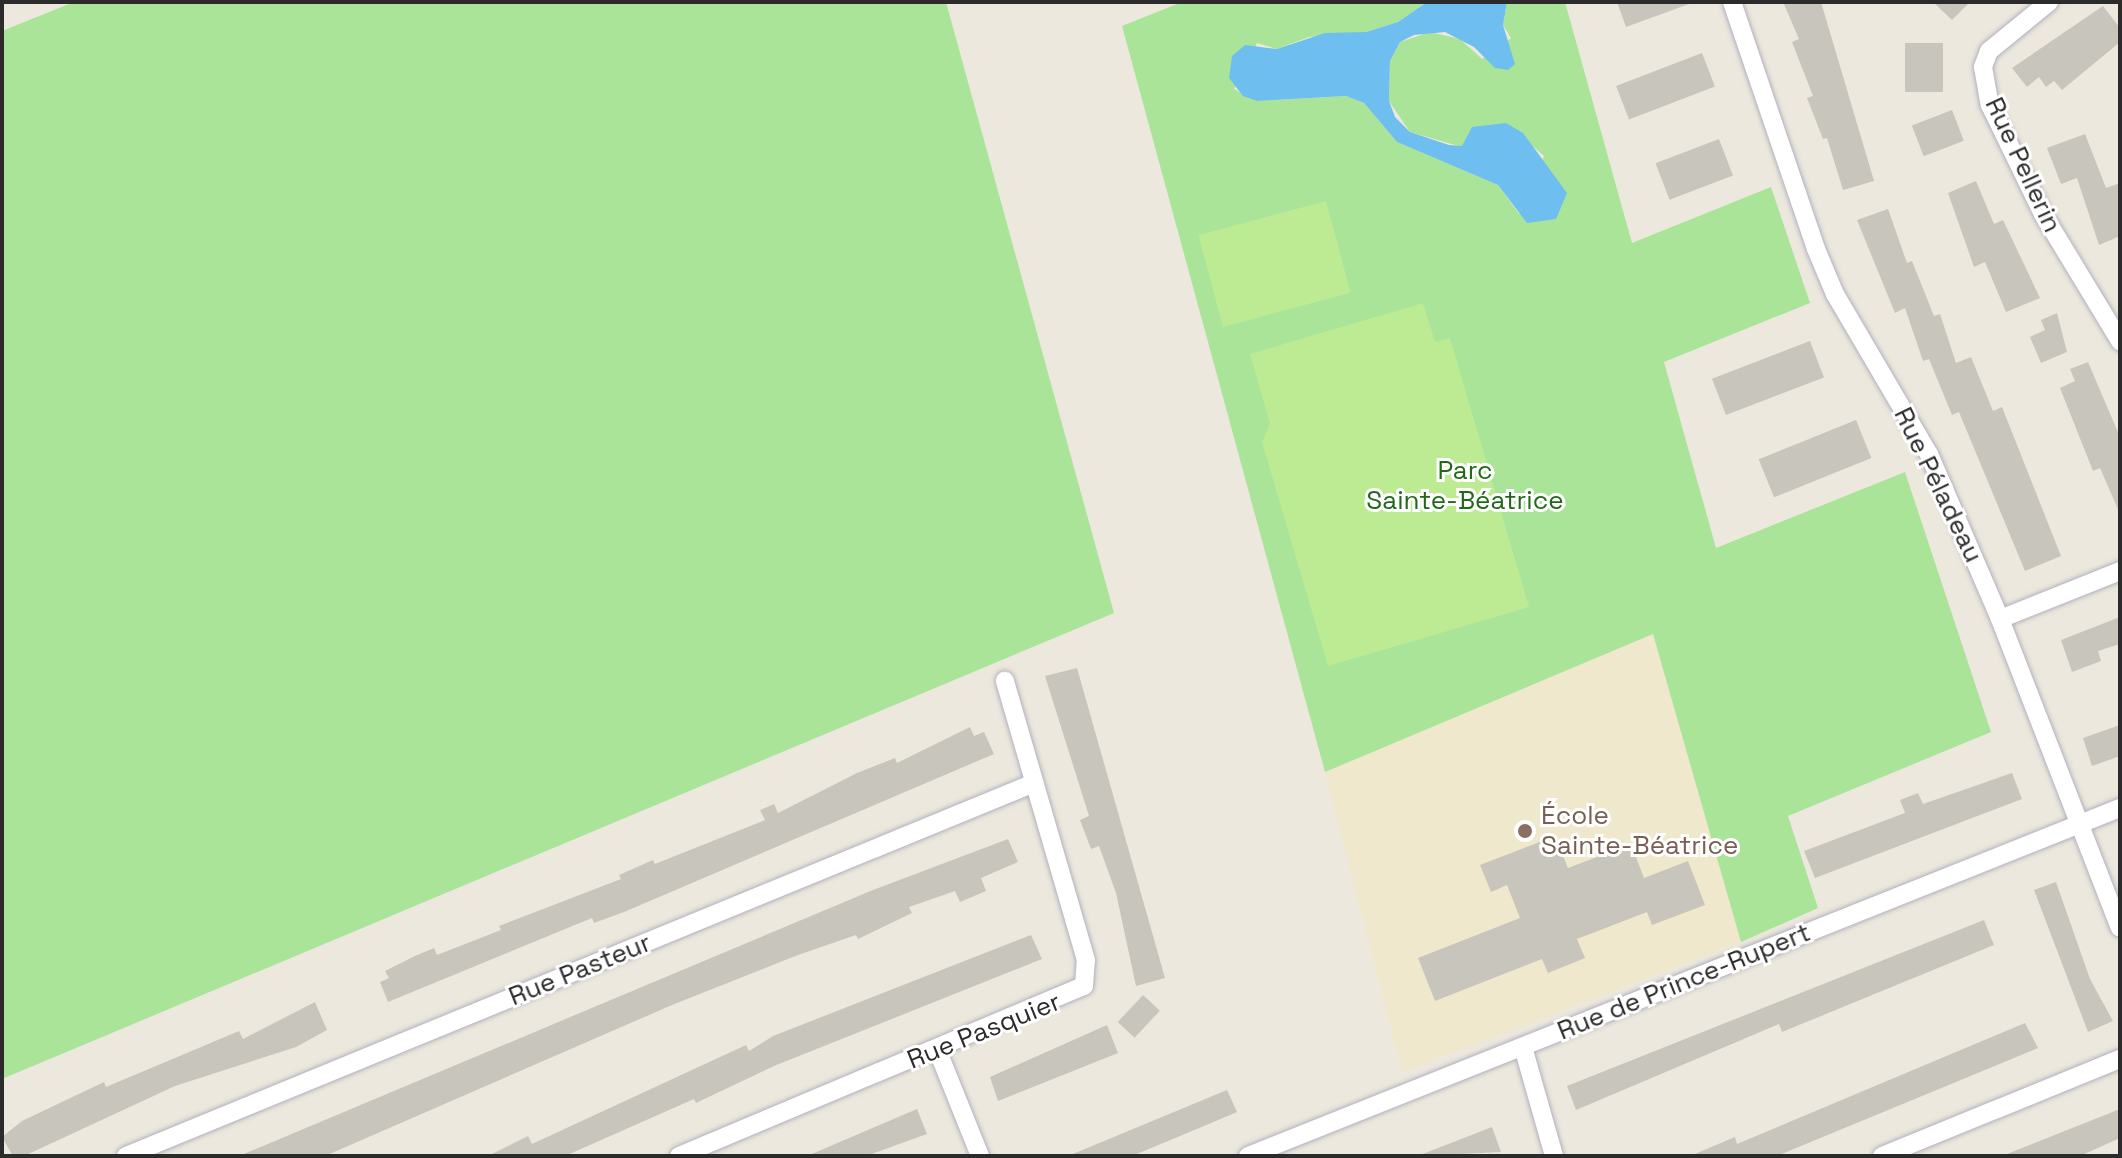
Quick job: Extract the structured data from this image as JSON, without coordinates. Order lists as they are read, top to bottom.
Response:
{
  "streets": {
    "street": [
      "Rue Pellerin",
      "Rue Péladeau",
      "Rue Pasteur",
      "Rue de Prince-Rupert",
      "Rue Pasquier"
    ]
  },
  "crossings": [
    ["Rue Péladeau", "Rue de Prince-Rupert"],
    ["Rue Pasteur", "Rue Pasquier"]
  ],
  "parks": ["Parc Sainte-Béatrice"],
  "places": ["École Sainte-Béatrice"]
}
